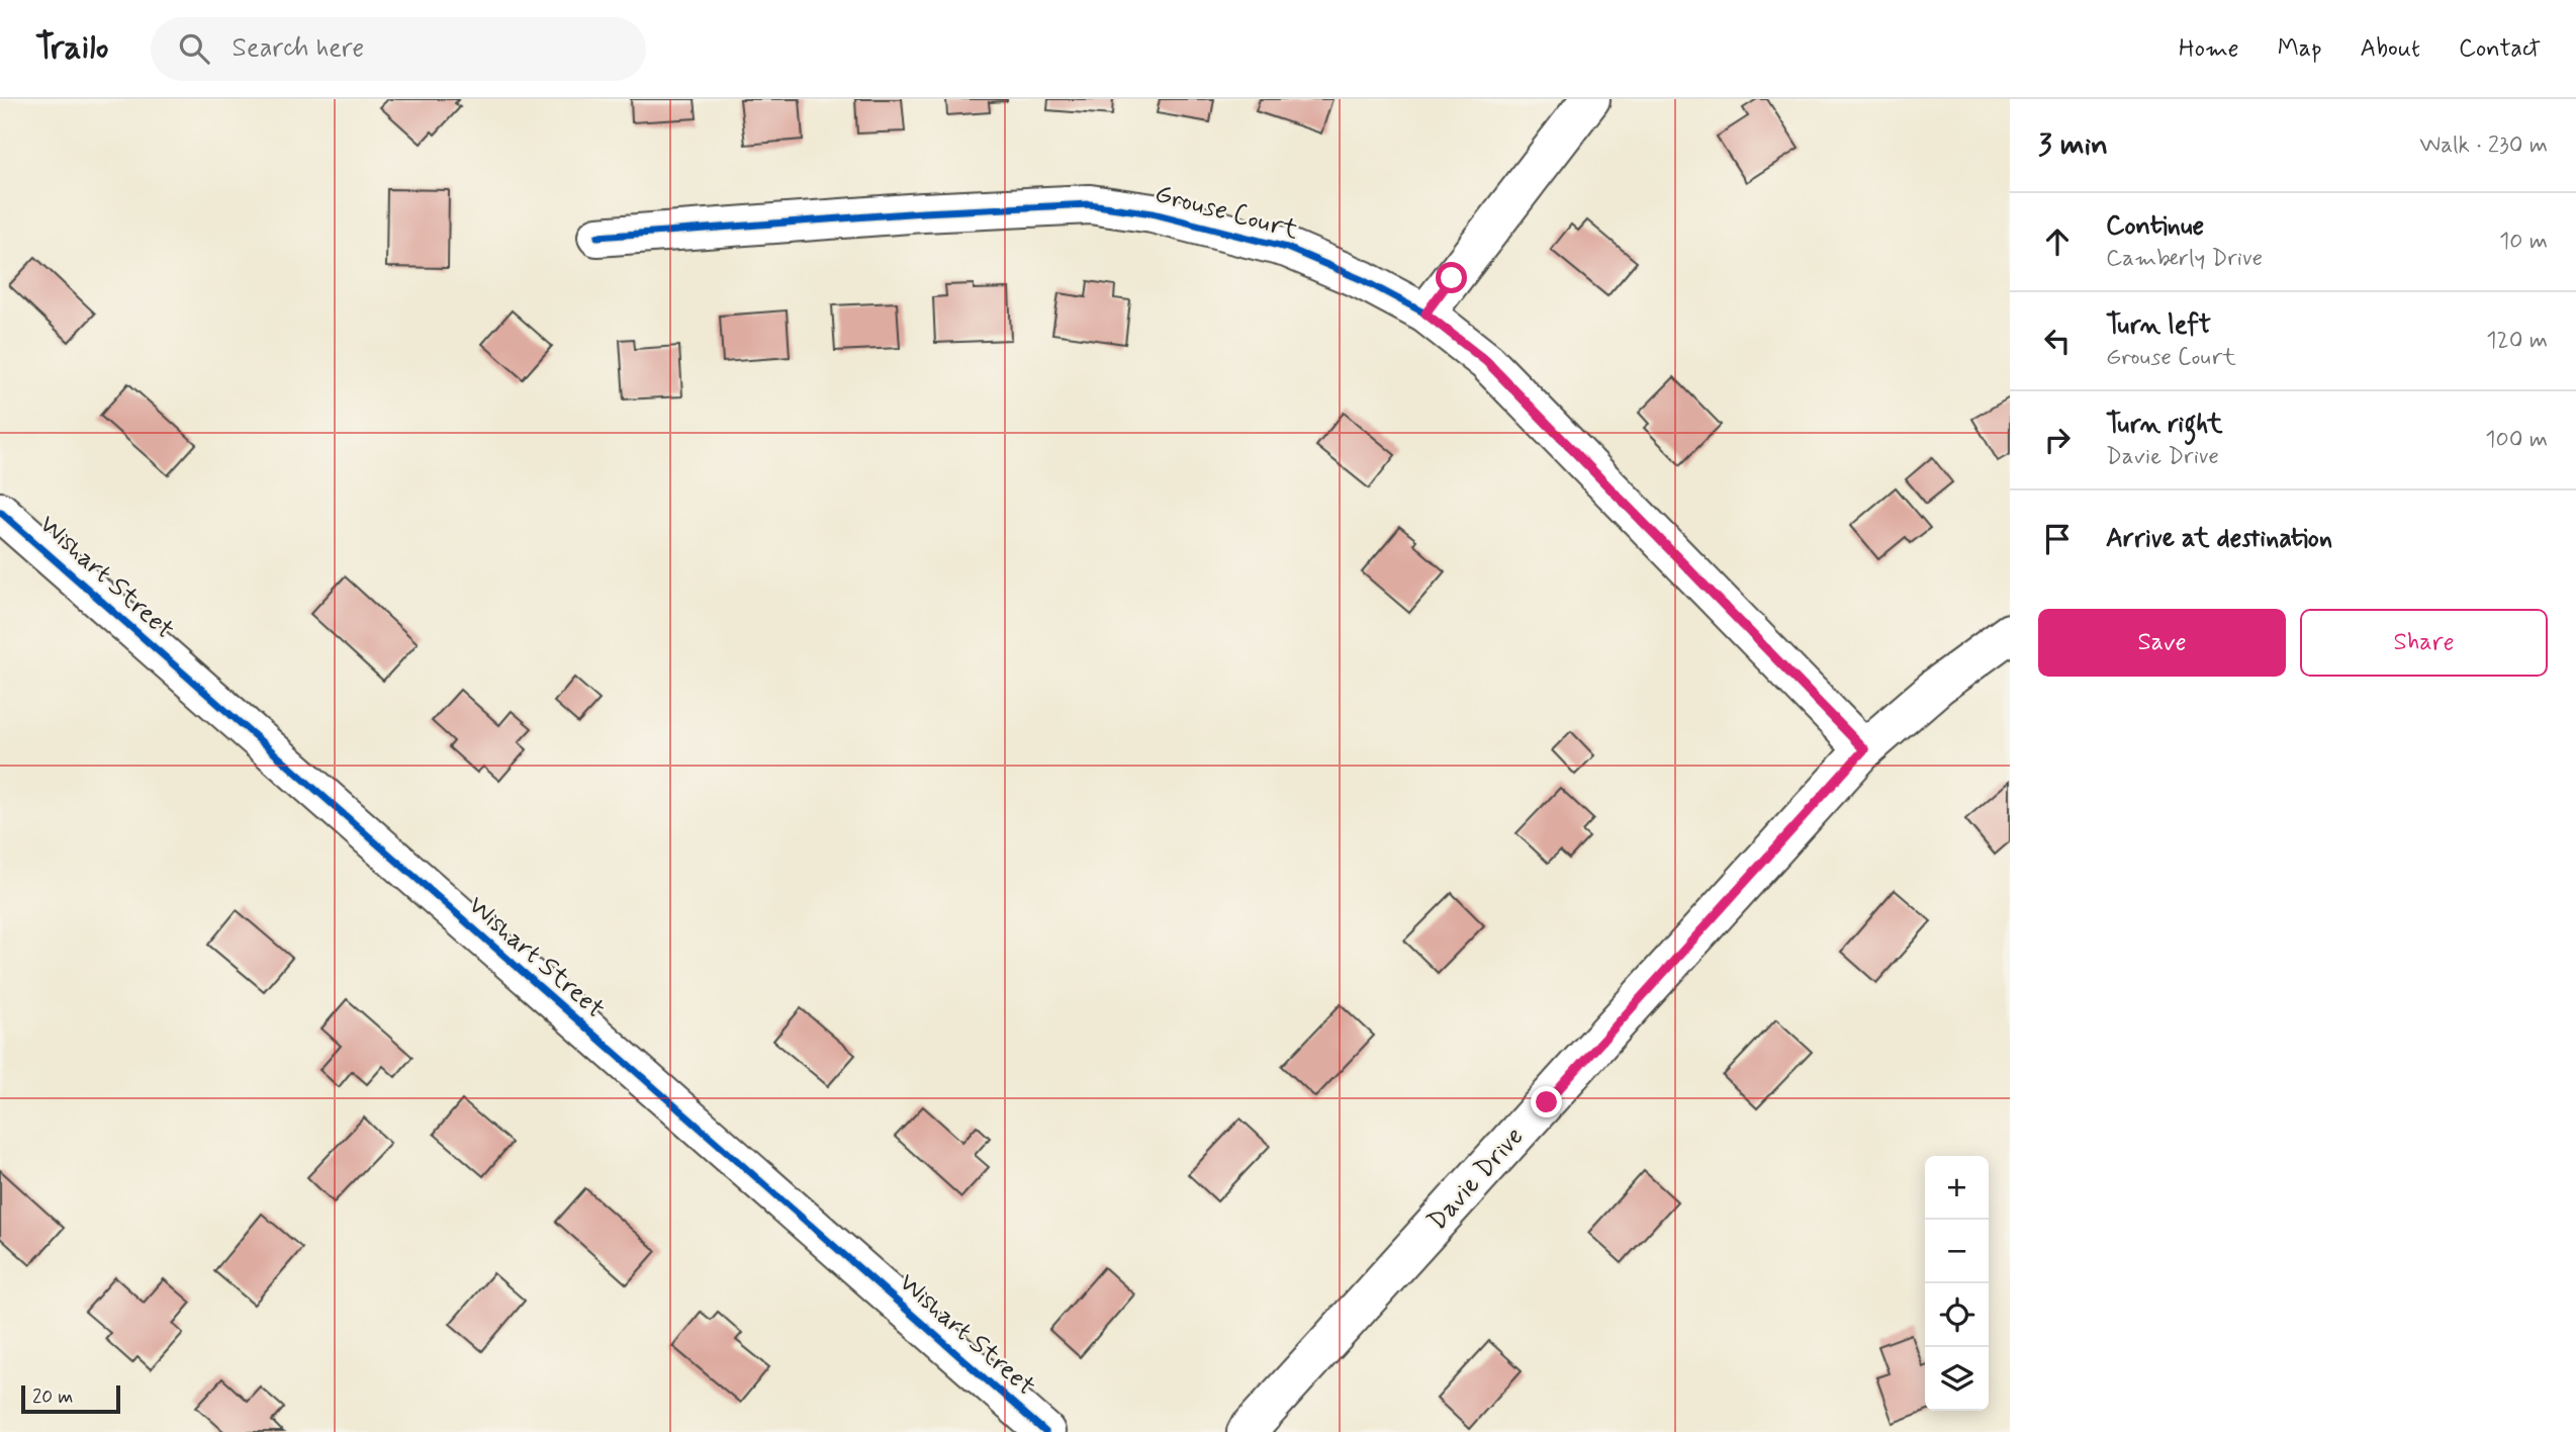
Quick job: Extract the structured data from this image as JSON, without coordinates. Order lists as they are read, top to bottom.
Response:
{
  "streets": {
    "street": ["Grouse Court", "Wishart Street", "Davie Drive"]
  },
  "crossings": [
    ["Grouse Court", "Davie Drive"]
  ],
  "scale_bar": "20 m",
  "page": {
    "header": "Trailo",
    "search": "Search here",
    "nav": [
      "Home",
      "Map",
      "About",
      "Contact"
    ],
    "heading": ["3 min", "Walk · 230 m"],
    "list": [
      ["Continue", "Camberly Drive", "10 m"],
      ["Turn left", "Grouse Court", "120 m"],
      ["Turn right", "Davie Drive", "100 m"],
      "Arrive at destination"
    ],
    "buttons": ["Save", "Share"],
    "map_buttons": ["+", "−"],
    "scale": "20 m"
  }
}
